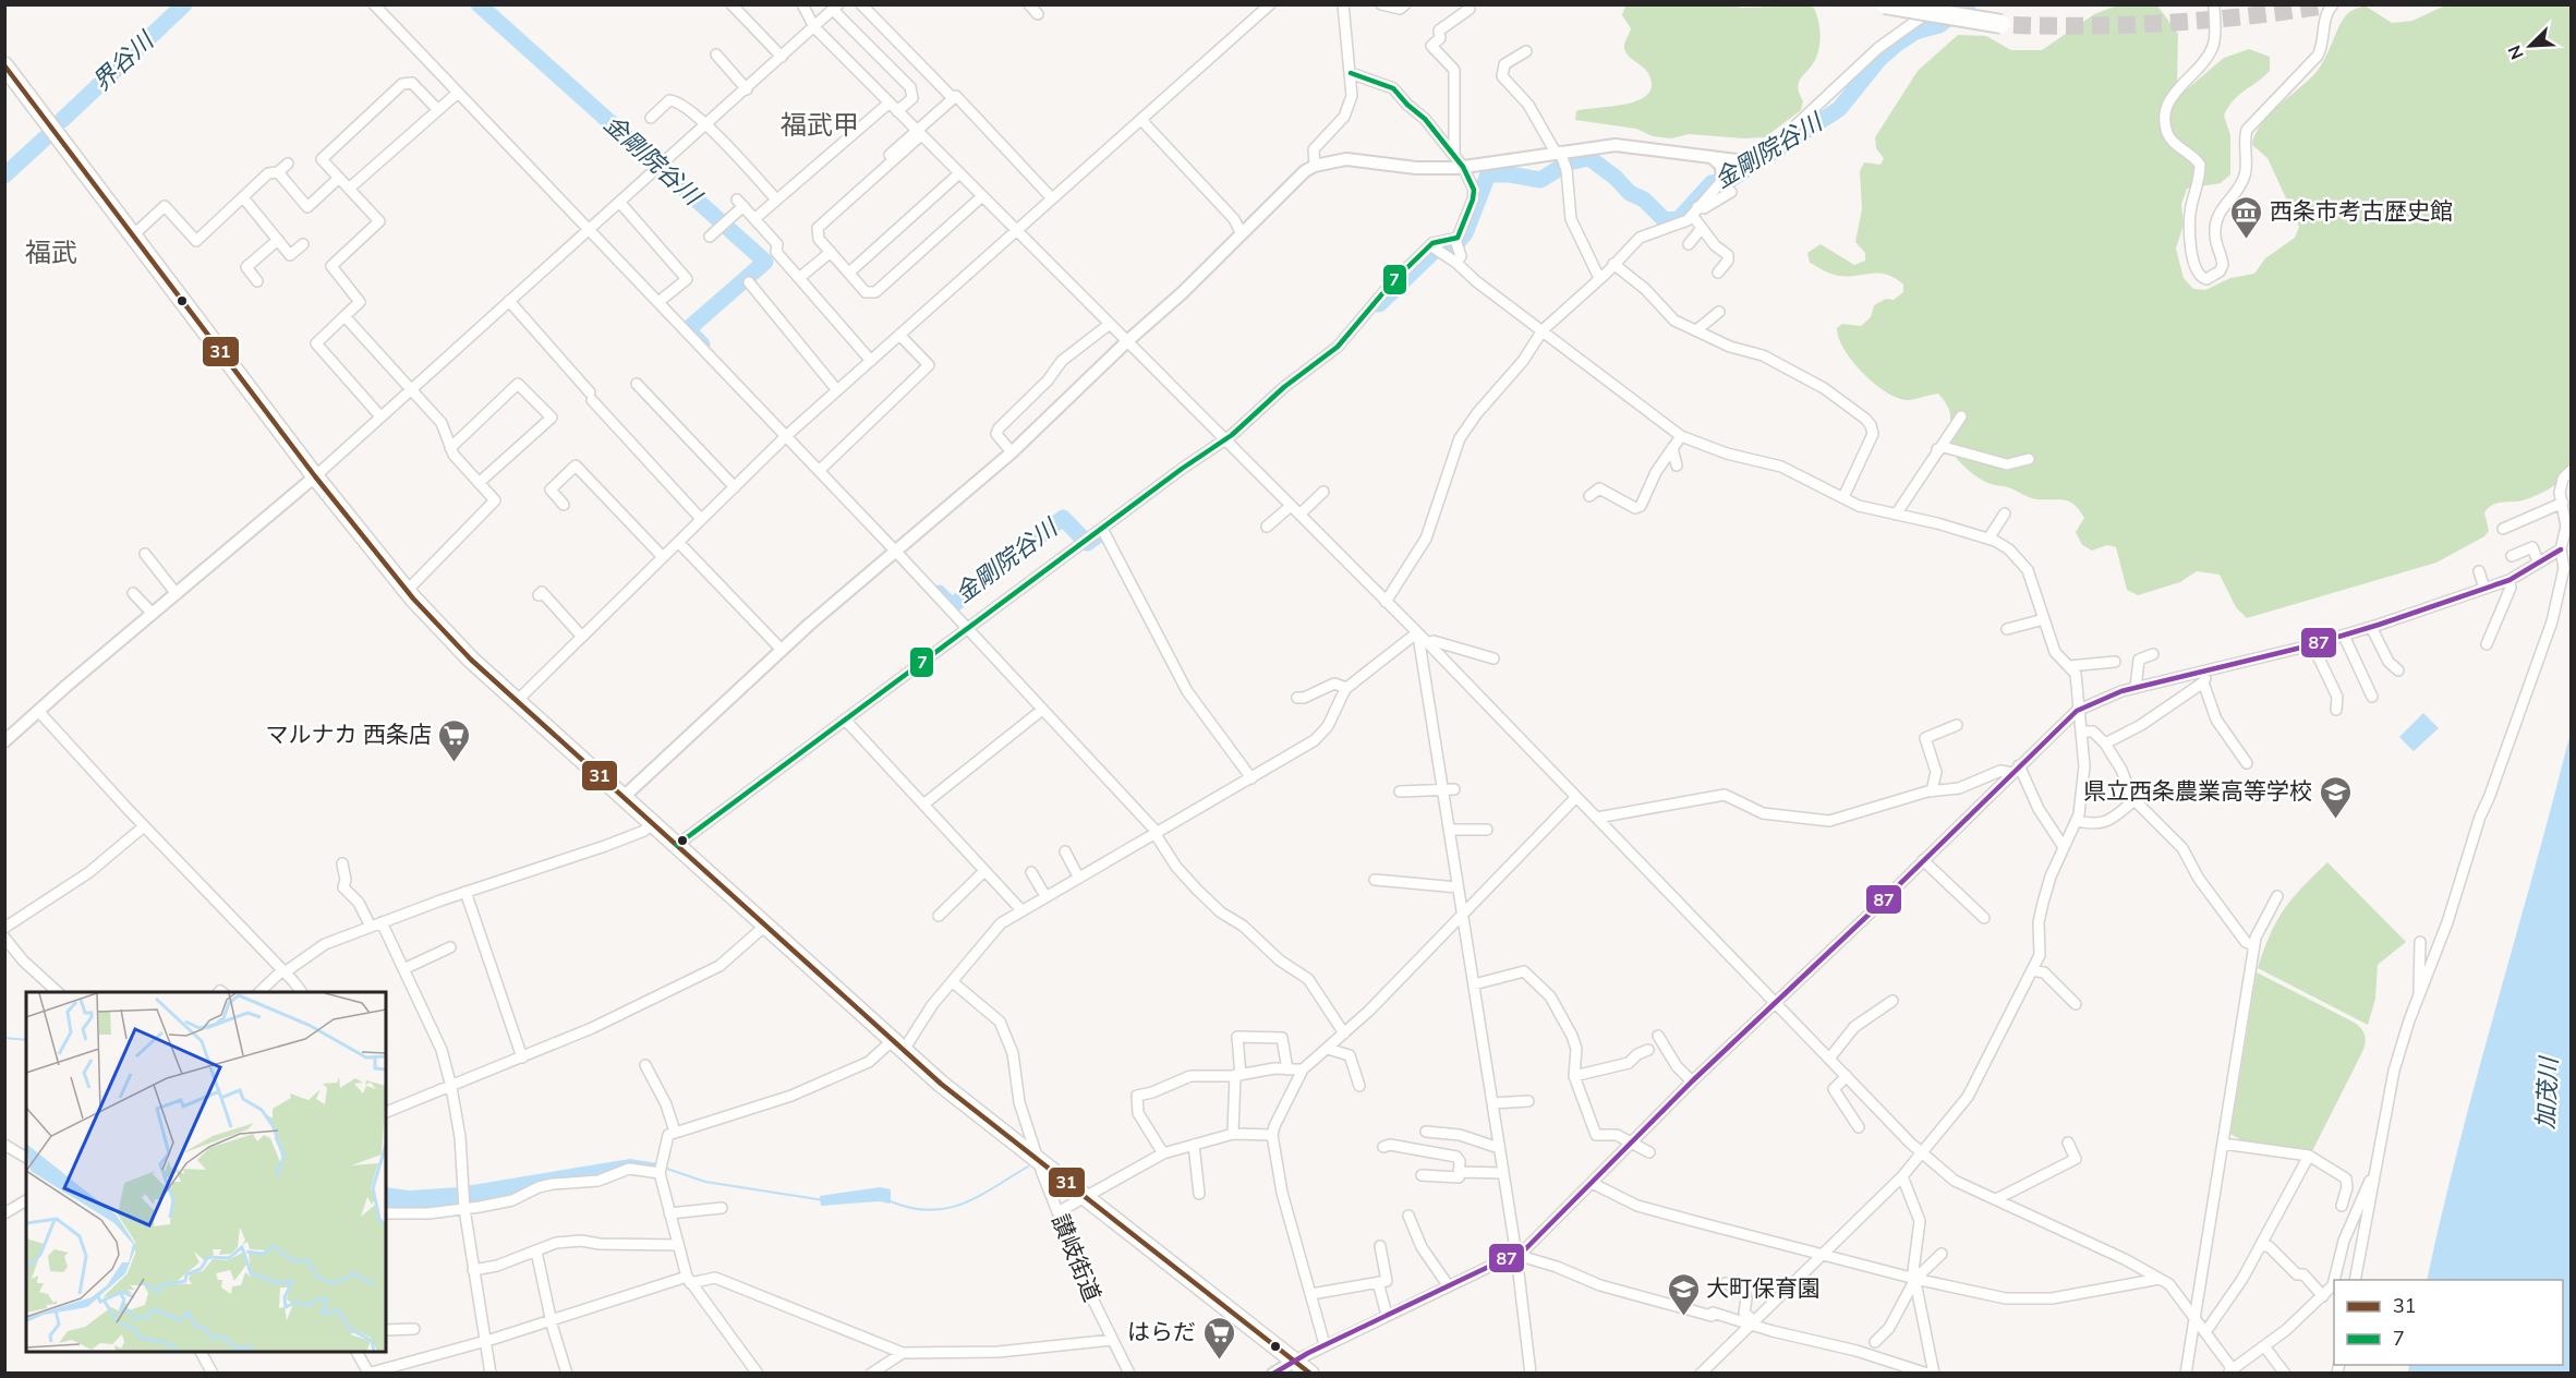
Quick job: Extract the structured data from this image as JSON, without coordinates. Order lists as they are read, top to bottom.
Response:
{
  "streets": {
    "street": ["讃岐街道"]
  },
  "districts": ["福武甲", "福武"],
  "water": ["界谷川", "金剛院谷川", "加茂川"],
  "places": {
    "museum": ["西条市考古歴史館"],
    "supermarket": ["マルナカ 西条店", "はらだ"],
    "school or university": ["県立西条農業高等学校", "大町保育園"]
  },
  "lines": ["transit line 31", "transit line 7", "transit line 87"],
  "legend": ["31", "7"],
  "north": "bottom left"
}
